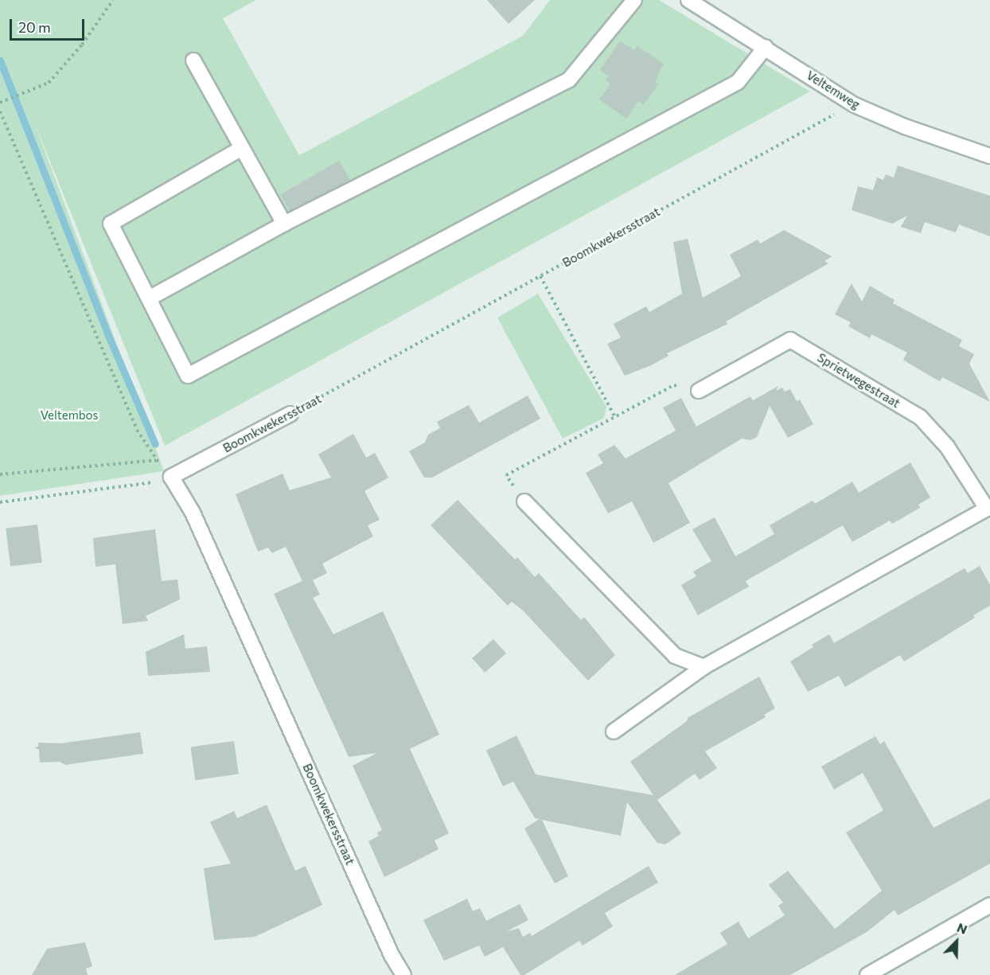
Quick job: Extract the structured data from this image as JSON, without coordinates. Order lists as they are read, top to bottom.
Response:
{
  "streets": {
    "street": ["Veltemweg", "Boomkwekersstraat", "Sprietwegestraat"]
  },
  "crossings": [
    ["Veltemweg", "Boomkwekersstraat"]
  ],
  "parks": ["Veltembos"],
  "scale_bar": "20 m",
  "north": "top right"
}
